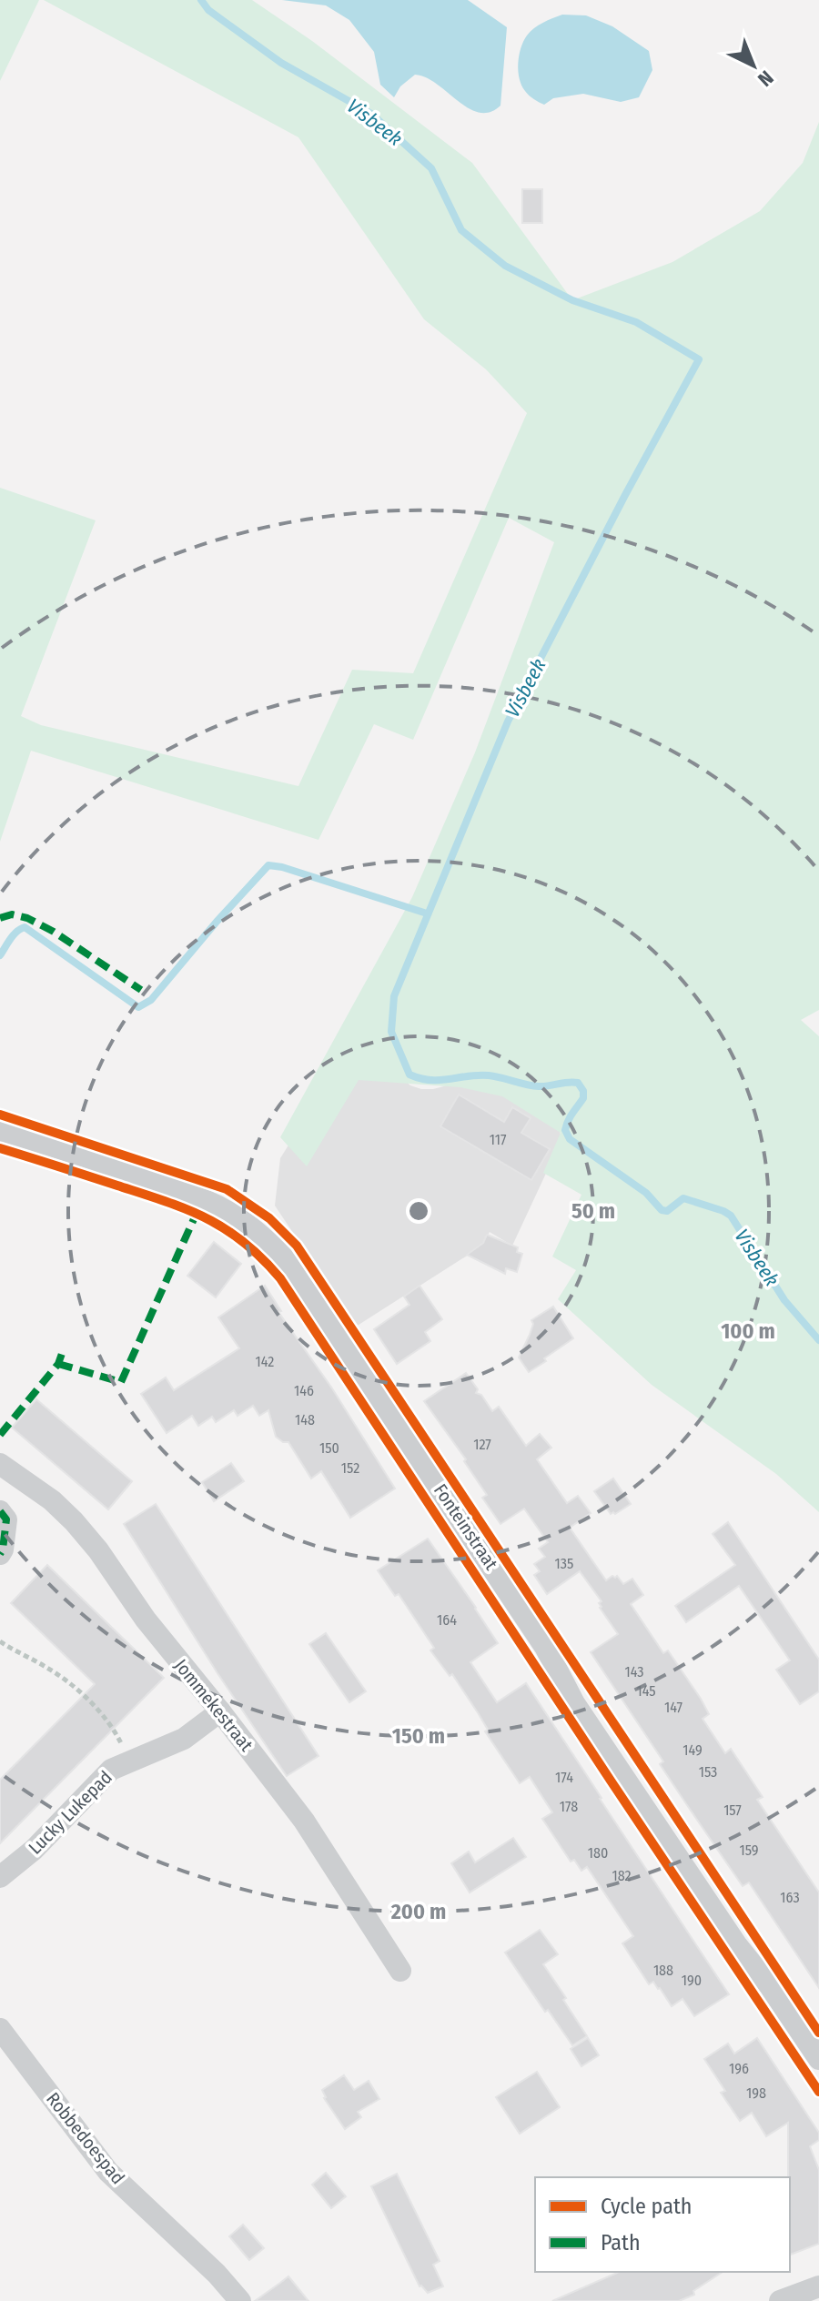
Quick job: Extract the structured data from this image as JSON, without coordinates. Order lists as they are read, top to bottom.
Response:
{
  "streets": {
    "street": [
      "Fonteinstraat",
      "Jommekestraat",
      "Lucky Lukepad",
      "Robbedoespad"
    ]
  },
  "crossings": [
    ["Jommekestraat", "Lucky Lukepad"]
  ],
  "water": ["Visbeek"],
  "house_numbers": [
    "117",
    "142",
    "146",
    "148",
    "127",
    "150",
    "152",
    "135",
    "164",
    "143",
    "145",
    "147",
    "149",
    "153",
    "174",
    "178",
    "157",
    "159",
    "180",
    "182",
    "163",
    "188",
    "190",
    "196",
    "198"
  ],
  "legend": ["Cycle path", "Path"],
  "north": "bottom right",
  "rings": [
    "50 m",
    "100 m",
    "150 m",
    "200 m"
  ]
}
